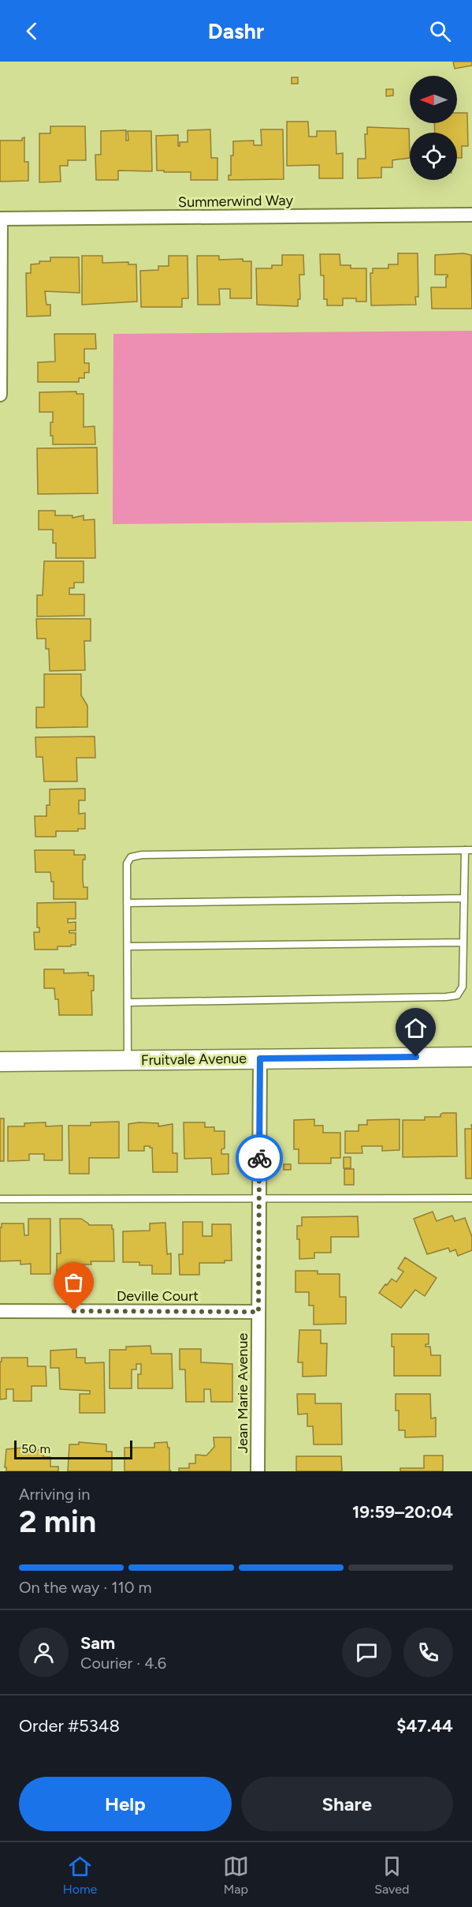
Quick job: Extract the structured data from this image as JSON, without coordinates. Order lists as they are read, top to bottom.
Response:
{
  "streets": {
    "main road": ["Fruitvale Avenue"],
    "street": ["Summerwind Way", "Deville Court", "Jean Marie Avenue"]
  },
  "crossings": [
    ["Fruitvale Avenue", "Jean Marie Avenue"],
    ["Deville Court", "Jean Marie Avenue"]
  ],
  "scale_bar": "50 m",
  "north": "left",
  "page": {
    "header": "Dashr",
    "scale": "50 m",
    "heading": ["2 min", "Arriving in", "19:59–20:04"],
    "panel": [
      "Sam",
      "Courier · 4.6",
      "Order #5348",
      "$47.44"
    ],
    "bar": "On the way · 110 m",
    "buttons": ["Help", "Share"],
    "tabs": ["Home", "Map", "Saved"]
  }
}
